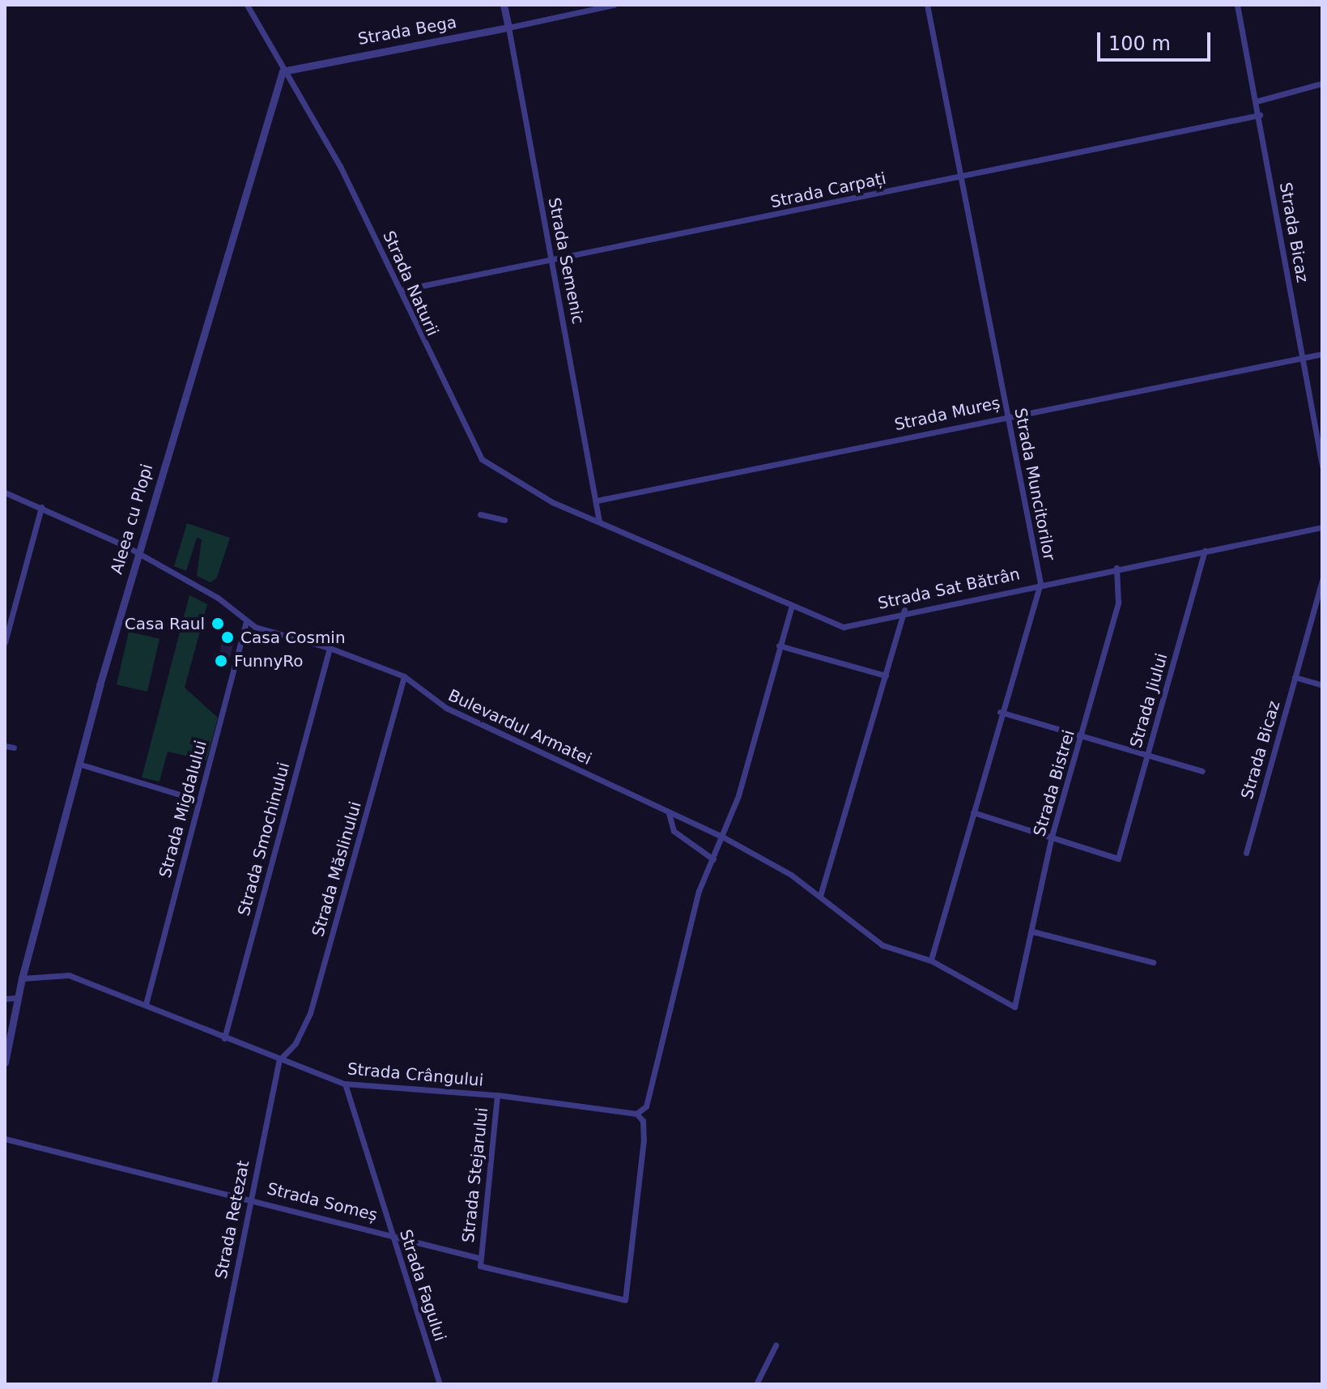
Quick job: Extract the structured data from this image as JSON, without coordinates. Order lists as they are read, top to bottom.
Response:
{
  "streets": {
    "street": [
      "Strada Bega",
      "Strada Carpați",
      "Strada Bicaz",
      "Strada Semenic",
      "Strada Naturii",
      "Strada Mureș",
      "Strada Muncitorilor",
      "Aleea cu Plopi",
      "Strada Sat Bătrân",
      "Strada Jiului",
      "Bulevardul Armatei",
      "Strada Bistrei",
      "Strada Migdalului",
      "Strada Smochinului",
      "Strada Măslinului",
      "Strada Crângului",
      "Strada Stejarului",
      "Strada Someș",
      "Strada Retezat",
      "Strada Fagului"
    ]
  },
  "crossings": [
    ["Strada Bega", "Strada Semenic"],
    ["Strada Bega", "Strada Naturii"],
    ["Strada Bega", "Aleea cu Plopi"],
    ["Strada Carpați", "Strada Bicaz"],
    ["Strada Carpați", "Strada Semenic"],
    ["Strada Carpați", "Strada Naturii"],
    ["Strada Carpați", "Strada Muncitorilor"],
    ["Strada Bicaz", "Strada Mureș"],
    ["Strada Semenic", "Strada Naturii"],
    ["Strada Semenic", "Strada Mureș"],
    ["Strada Semenic", "Strada Sat Bătrân"],
    ["Strada Naturii", "Aleea cu Plopi"],
    ["Strada Naturii", "Strada Sat Bătrân"],
    ["Strada Mureș", "Strada Muncitorilor"],
    ["Strada Muncitorilor", "Strada Sat Bătrân"],
    ["Strada Muncitorilor", "Bulevardul Armatei"],
    ["Aleea cu Plopi", "Bulevardul Armatei"],
    ["Aleea cu Plopi", "Strada Crângului"],
    ["Strada Sat Bătrân", "Strada Jiului"],
    ["Strada Sat Bătrân", "Strada Bistrei"],
    ["Strada Jiului", "Strada Bistrei"],
    ["Bulevardul Armatei", "Strada Bistrei"],
    ["Bulevardul Armatei", "Strada Migdalului"],
    ["Bulevardul Armatei", "Strada Smochinului"],
    ["Bulevardul Armatei", "Strada Măslinului"],
    ["Strada Migdalului", "Strada Crângului"],
    ["Strada Smochinului", "Strada Crângului"],
    ["Strada Măslinului", "Strada Crângului"],
    ["Strada Măslinului", "Strada Retezat"],
    ["Strada Crângului", "Strada Stejarului"],
    ["Strada Crângului", "Strada Someș"],
    ["Strada Crângului", "Strada Retezat"],
    ["Strada Crângului", "Strada Fagului"],
    ["Strada Stejarului", "Strada Someș"],
    ["Strada Someș", "Strada Retezat"],
    ["Strada Someș", "Strada Fagului"]
  ],
  "places": ["Casa Raul", "Casa Cosmin", "FunnyRo"],
  "scale_bar": "100 m"
}
